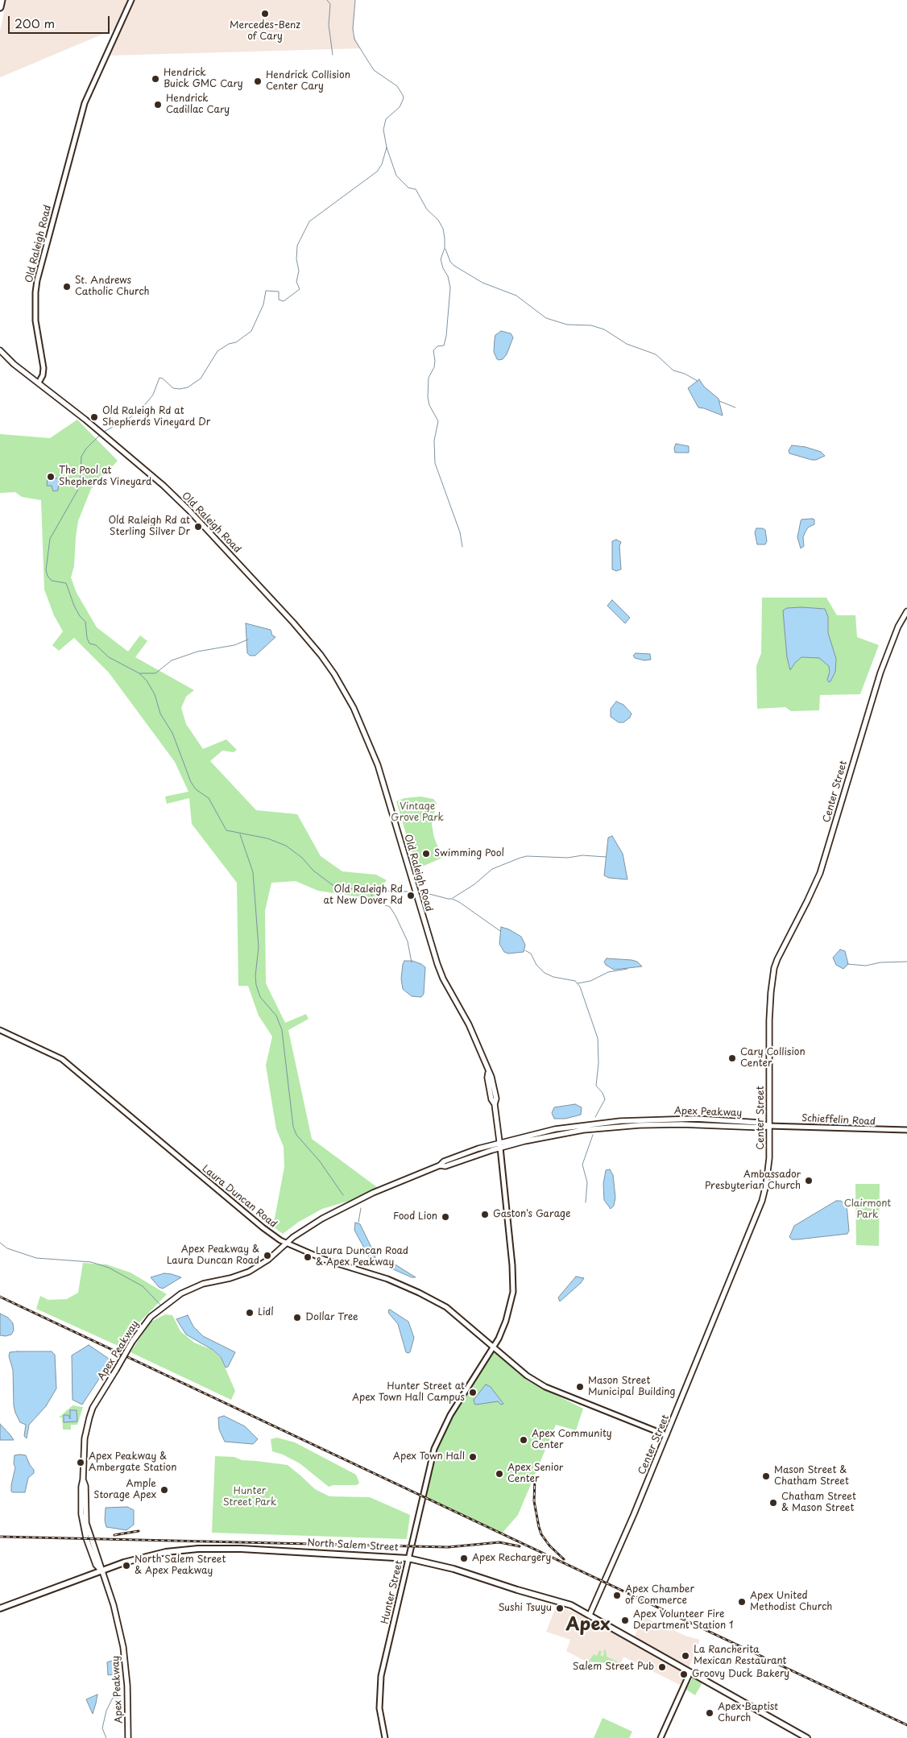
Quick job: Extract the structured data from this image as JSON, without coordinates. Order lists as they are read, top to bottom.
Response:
{
  "streets": {
    "main road": [
      "Old Raleigh Road",
      "Center Street",
      "Apex Peakway",
      "North Salem Street"
    ],
    "street": ["Schieffelin Road", "Laura Duncan Road", "Hunter Street"]
  },
  "crossings": [
    ["Old Raleigh Road", "Apex Peakway"],
    ["Old Raleigh Road", "Laura Duncan Road"],
    ["Old Raleigh Road", "Hunter Street"],
    ["Center Street", "Apex Peakway"],
    ["Center Street", "Schieffelin Road"],
    ["Center Street", "Laura Duncan Road"],
    ["Center Street", "North Salem Street"],
    ["Apex Peakway", "Schieffelin Road"],
    ["Apex Peakway", "Laura Duncan Road"],
    ["Apex Peakway", "North Salem Street"],
    ["Laura Duncan Road", "Hunter Street"],
    ["North Salem Street", "Hunter Street"]
  ],
  "districts": ["Apex"],
  "parks": ["Vintage Grove Park", "Clairmont Park", "Hunter Street Park"],
  "places": [
    "Mercedes-Benz of Cary",
    "Hendrick Buick GMC Cary",
    "Hendrick Collision Center Cary",
    "Hendrick Cadillac Cary",
    "St. Andrews Catholic Church",
    "Old Raleigh Rd at Shepherds Vineyard Dr",
    "The Pool at Shepherds Vineyard",
    "Old Raleigh Rd at Sterling Silver Dr",
    "Swimming Pool",
    "Old Raleigh Rd at New Dover Rd",
    "Cary Collision Center",
    "Ambassador Presbyterian Church",
    "Gaston's Garage",
    "Food Lion",
    "Apex Peakway & Laura Duncan Road",
    "Laura Duncan Road & Apex Peakway",
    "Lidl",
    "Dollar Tree",
    "Mason Street Municipal Building",
    "Hunter Street at Apex Town Hall Campus",
    "Apex Community Center",
    "Apex Town Hall",
    "Apex Peakway & Ambergate Station",
    "Apex Senior Center",
    "Mason Street & Chatham Street",
    "Ample Storage Apex",
    "Chatham Street & Mason Street",
    "Apex Rechargery",
    "North Salem Street & Apex Peakway",
    "Apex Chamber of Commerce",
    "Apex United Methodist Church",
    "Sushi Tsuyu",
    "Apex Volunteer Fire Department Station 1",
    "La Rancherita Mexican Restaurant",
    "Salem Street Pub",
    "Groovy Duck Bakery",
    "Apex Baptist Church"
  ],
  "scale_bar": "200 m"
}
